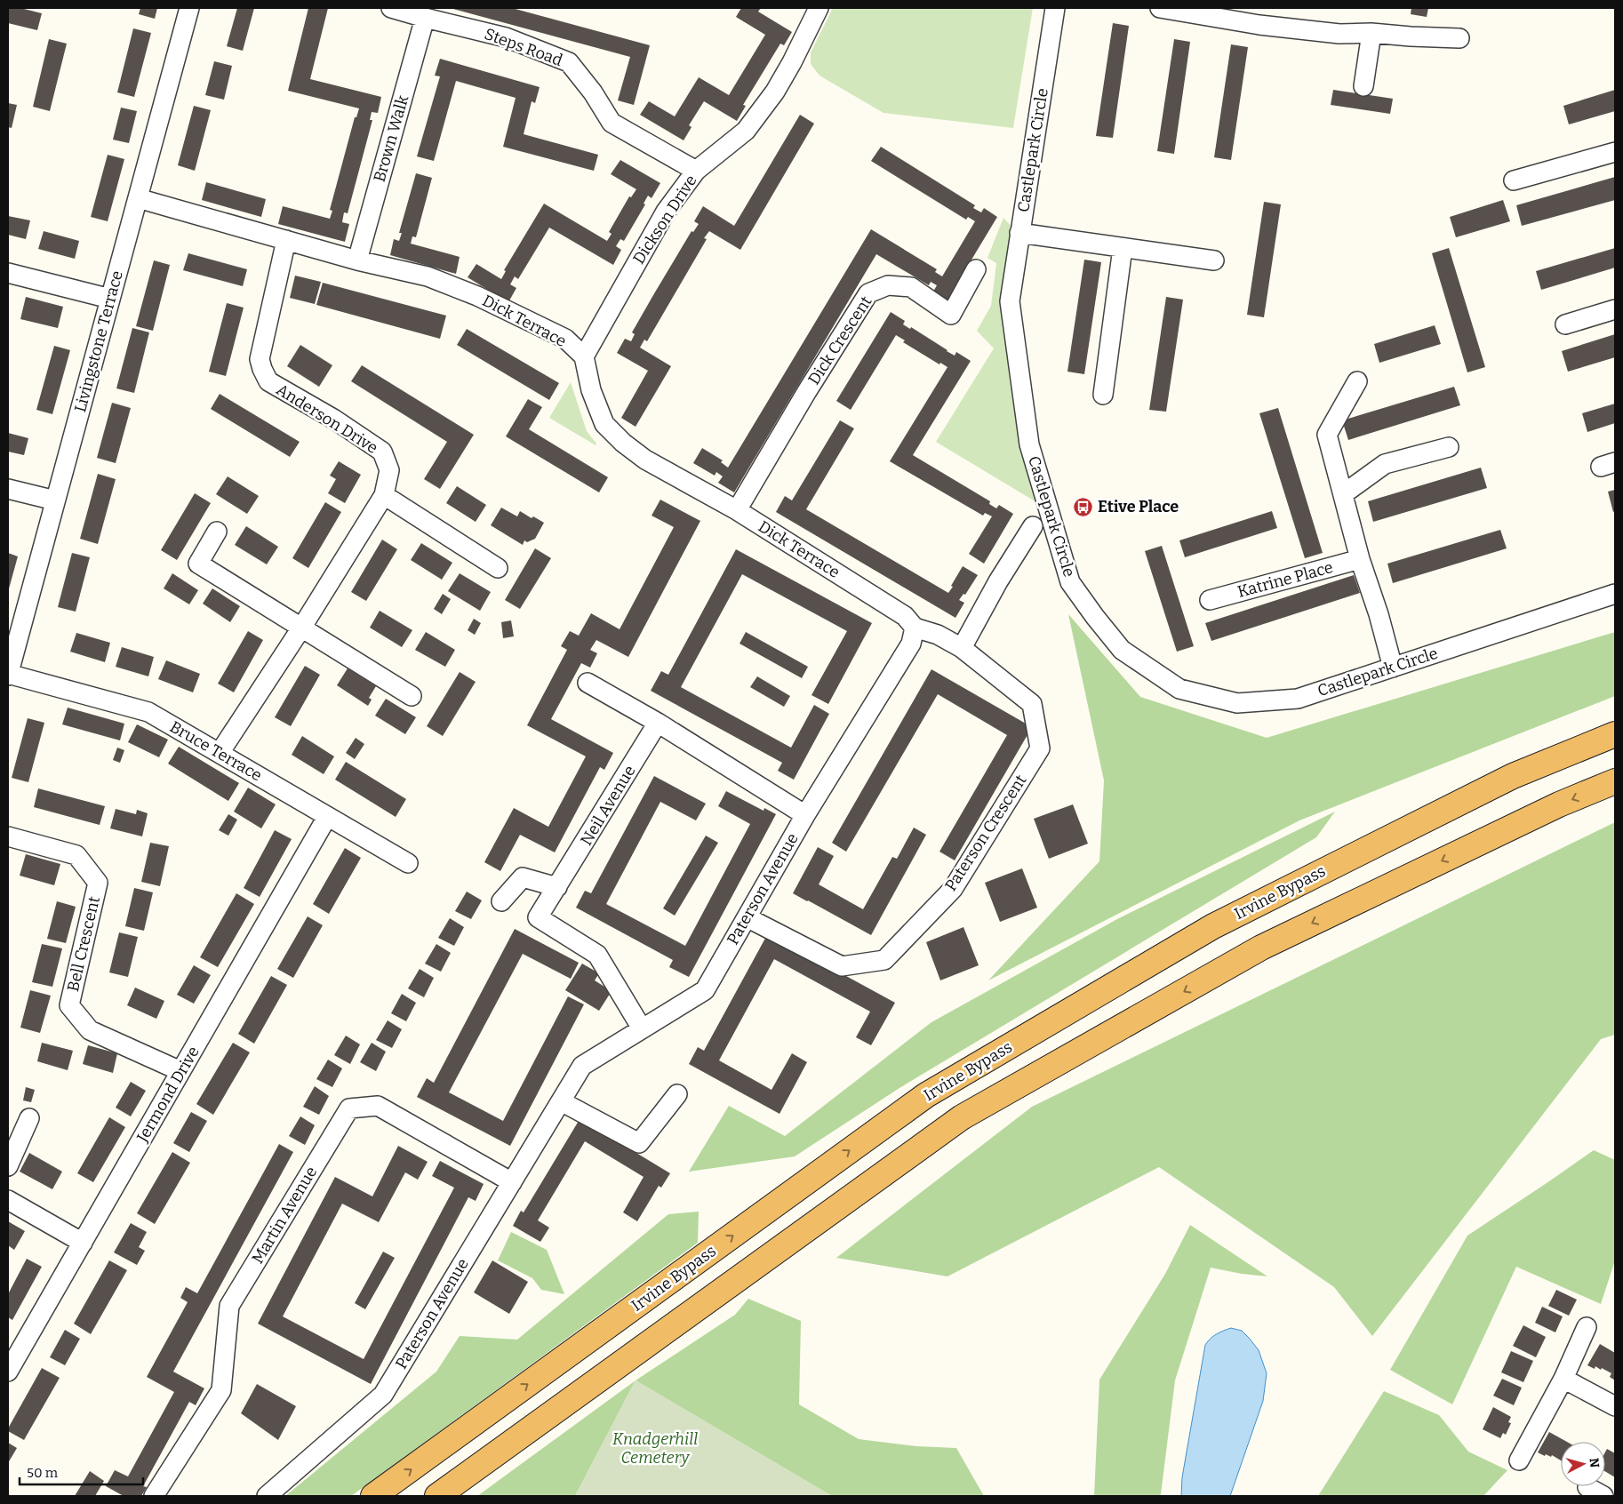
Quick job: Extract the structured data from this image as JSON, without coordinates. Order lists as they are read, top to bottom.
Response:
{
  "streets": {
    "highway": ["Irvine Bypass"],
    "street": [
      "Steps Road",
      "Brown Walk",
      "Castlepark Circle",
      "Dickson Drive",
      "Dick Terrace",
      "Dick Crescent",
      "Livingstone Terrace",
      "Anderson Drive",
      "Katrine Place",
      "Bruce Terrace",
      "Neil Avenue",
      "Paterson Crescent",
      "Paterson Avenue",
      "Bell Crescent",
      "Jermond Drive",
      "Martin Avenue"
    ]
  },
  "crossings": [
    ["Steps Road", "Brown Walk"],
    ["Steps Road", "Dickson Drive"],
    ["Brown Walk", "Dick Terrace"],
    ["Dickson Drive", "Dick Terrace"],
    ["Dick Terrace", "Dick Crescent"],
    ["Dick Terrace", "Livingstone Terrace"],
    ["Dick Terrace", "Anderson Drive"],
    ["Dick Terrace", "Paterson Crescent"],
    ["Dick Terrace", "Paterson Avenue"],
    ["Livingstone Terrace", "Bruce Terrace"],
    ["Anderson Drive", "Bruce Terrace"],
    ["Bruce Terrace", "Jermond Drive"],
    ["Neil Avenue", "Paterson Avenue"],
    ["Paterson Crescent", "Paterson Avenue"],
    ["Paterson Avenue", "Martin Avenue"],
    ["Bell Crescent", "Jermond Drive"]
  ],
  "parks": ["Knadgerhill Cemetery"],
  "places": {
    "bus stop": ["Etive Place"]
  },
  "scale_bar": "50 m",
  "north": "right"
}
